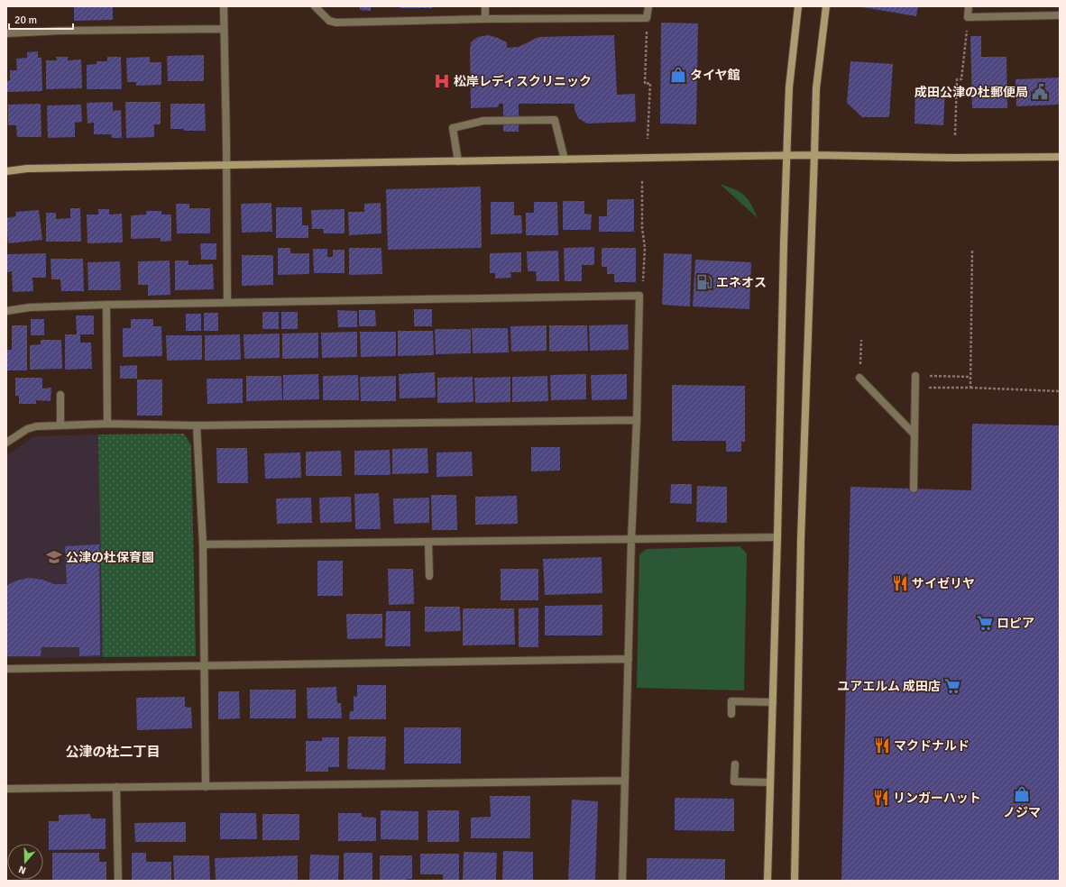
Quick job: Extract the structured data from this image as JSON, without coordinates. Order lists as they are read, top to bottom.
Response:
{
  "districts": ["公津の杜二丁目"],
  "places": {
    "shop": ["タイヤ館", "ノジマ"],
    "hospital": ["松岸レディスクリニック"],
    "public building": ["成田公津の杜郵便局"],
    "fuel station": ["エネオス"],
    "school or university": ["公津の杜保育園"],
    "restaurant": ["サイゼリヤ", "マクドナルド", "リンガーハット"],
    "supermarket": ["ロピア", "ユアエルム 成田店"]
  },
  "scale_bar": "20 m",
  "north": "bottom"
}
